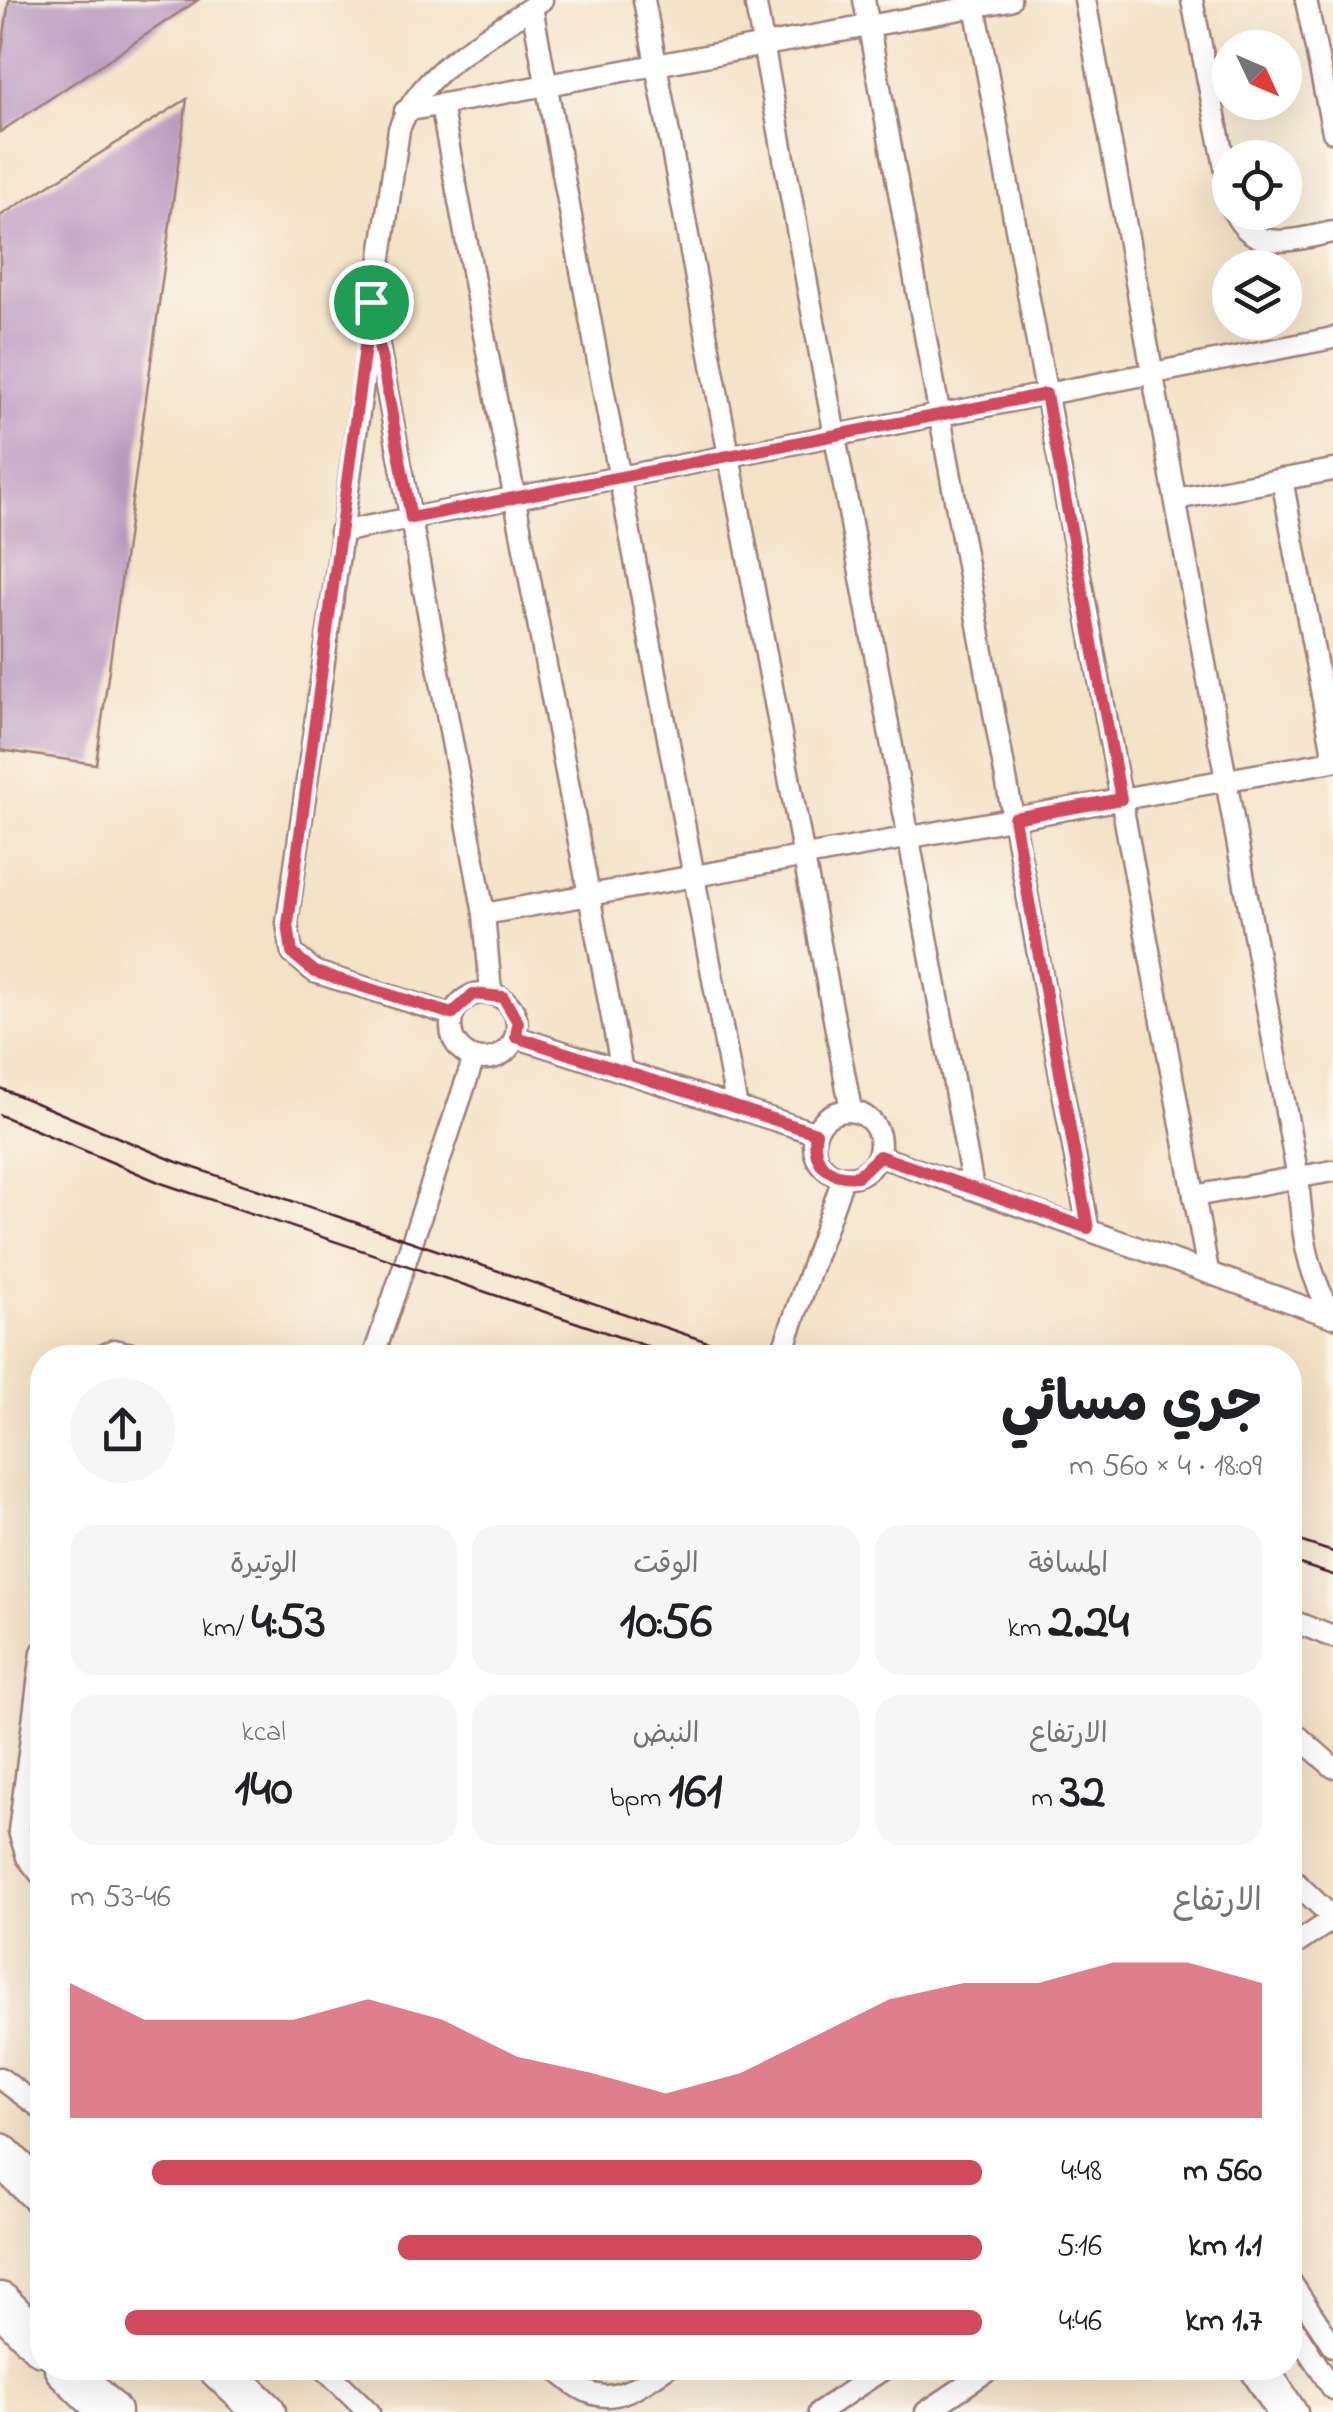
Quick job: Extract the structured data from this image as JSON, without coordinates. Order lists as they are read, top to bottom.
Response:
{
  "north": "bottom right",
  "page": {
    "heading": ["جري مسائي", "18:09 · 4 × 560 m"],
    "stats": [
      ["المسافة", "2.24 km"],
      ["الوقت", "10:56"],
      ["الوتيرة", "4:53 /km"],
      ["الارتفاع", "32 m"],
      ["النبض", "161 bpm"],
      ["kcal", "140"]
    ],
    "chart": ["الارتفاع", "46–53 m"],
    "list": [
      {
        "name": "560 m",
        "note": "4:48"
      },
      {
        "name": "1.1 km",
        "note": "5:16"
      },
      {
        "name": "1.7 km",
        "note": "4:46"
      }
    ]
  }
}
